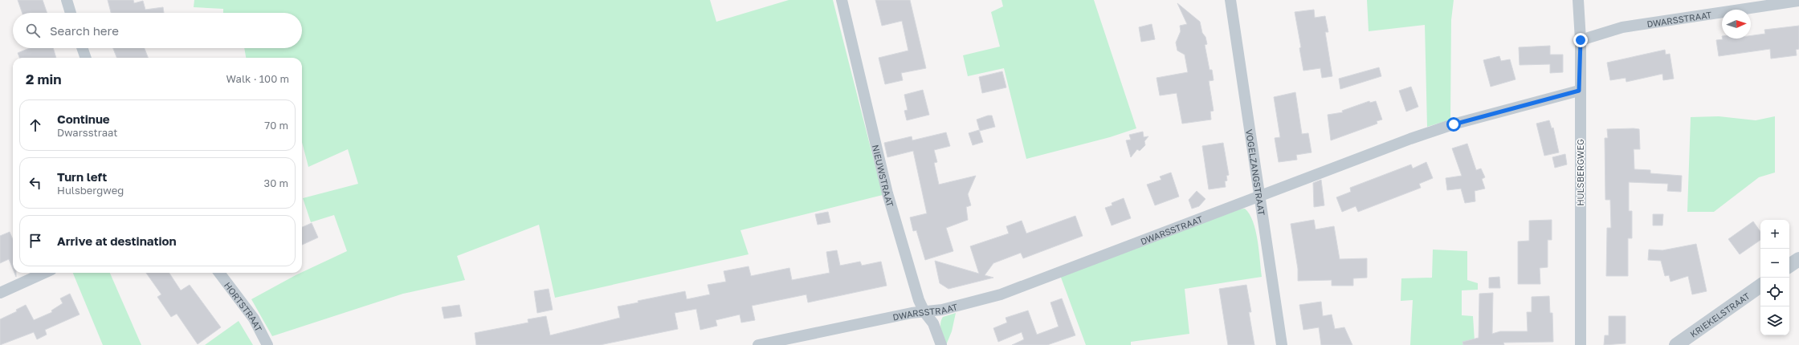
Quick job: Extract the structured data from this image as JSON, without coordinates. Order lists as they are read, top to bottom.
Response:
{
  "streets": {
    "street": [
      "DWARSSTRAAT",
      "VOGELZANGSTRAAT",
      "HULSBERGWEG",
      "NIEUWSTRAAT",
      "HORTSTRAAT",
      "KRIEKELSTRAAT"
    ]
  },
  "crossings": [
    ["DWARSSTRAAT", "VOGELZANGSTRAAT"],
    ["DWARSSTRAAT", "HULSBERGWEG"],
    ["DWARSSTRAAT", "NIEUWSTRAAT"]
  ],
  "north": "right",
  "page": {
    "search": "Search here",
    "heading": ["2 min", "Walk · 100 m"],
    "list": [
      ["Continue", "Dwarsstraat", "70 m"],
      ["Turn left", "Hulsbergweg", "30 m"],
      "Arrive at destination"
    ],
    "map_buttons": ["+", "−"]
  }
}
